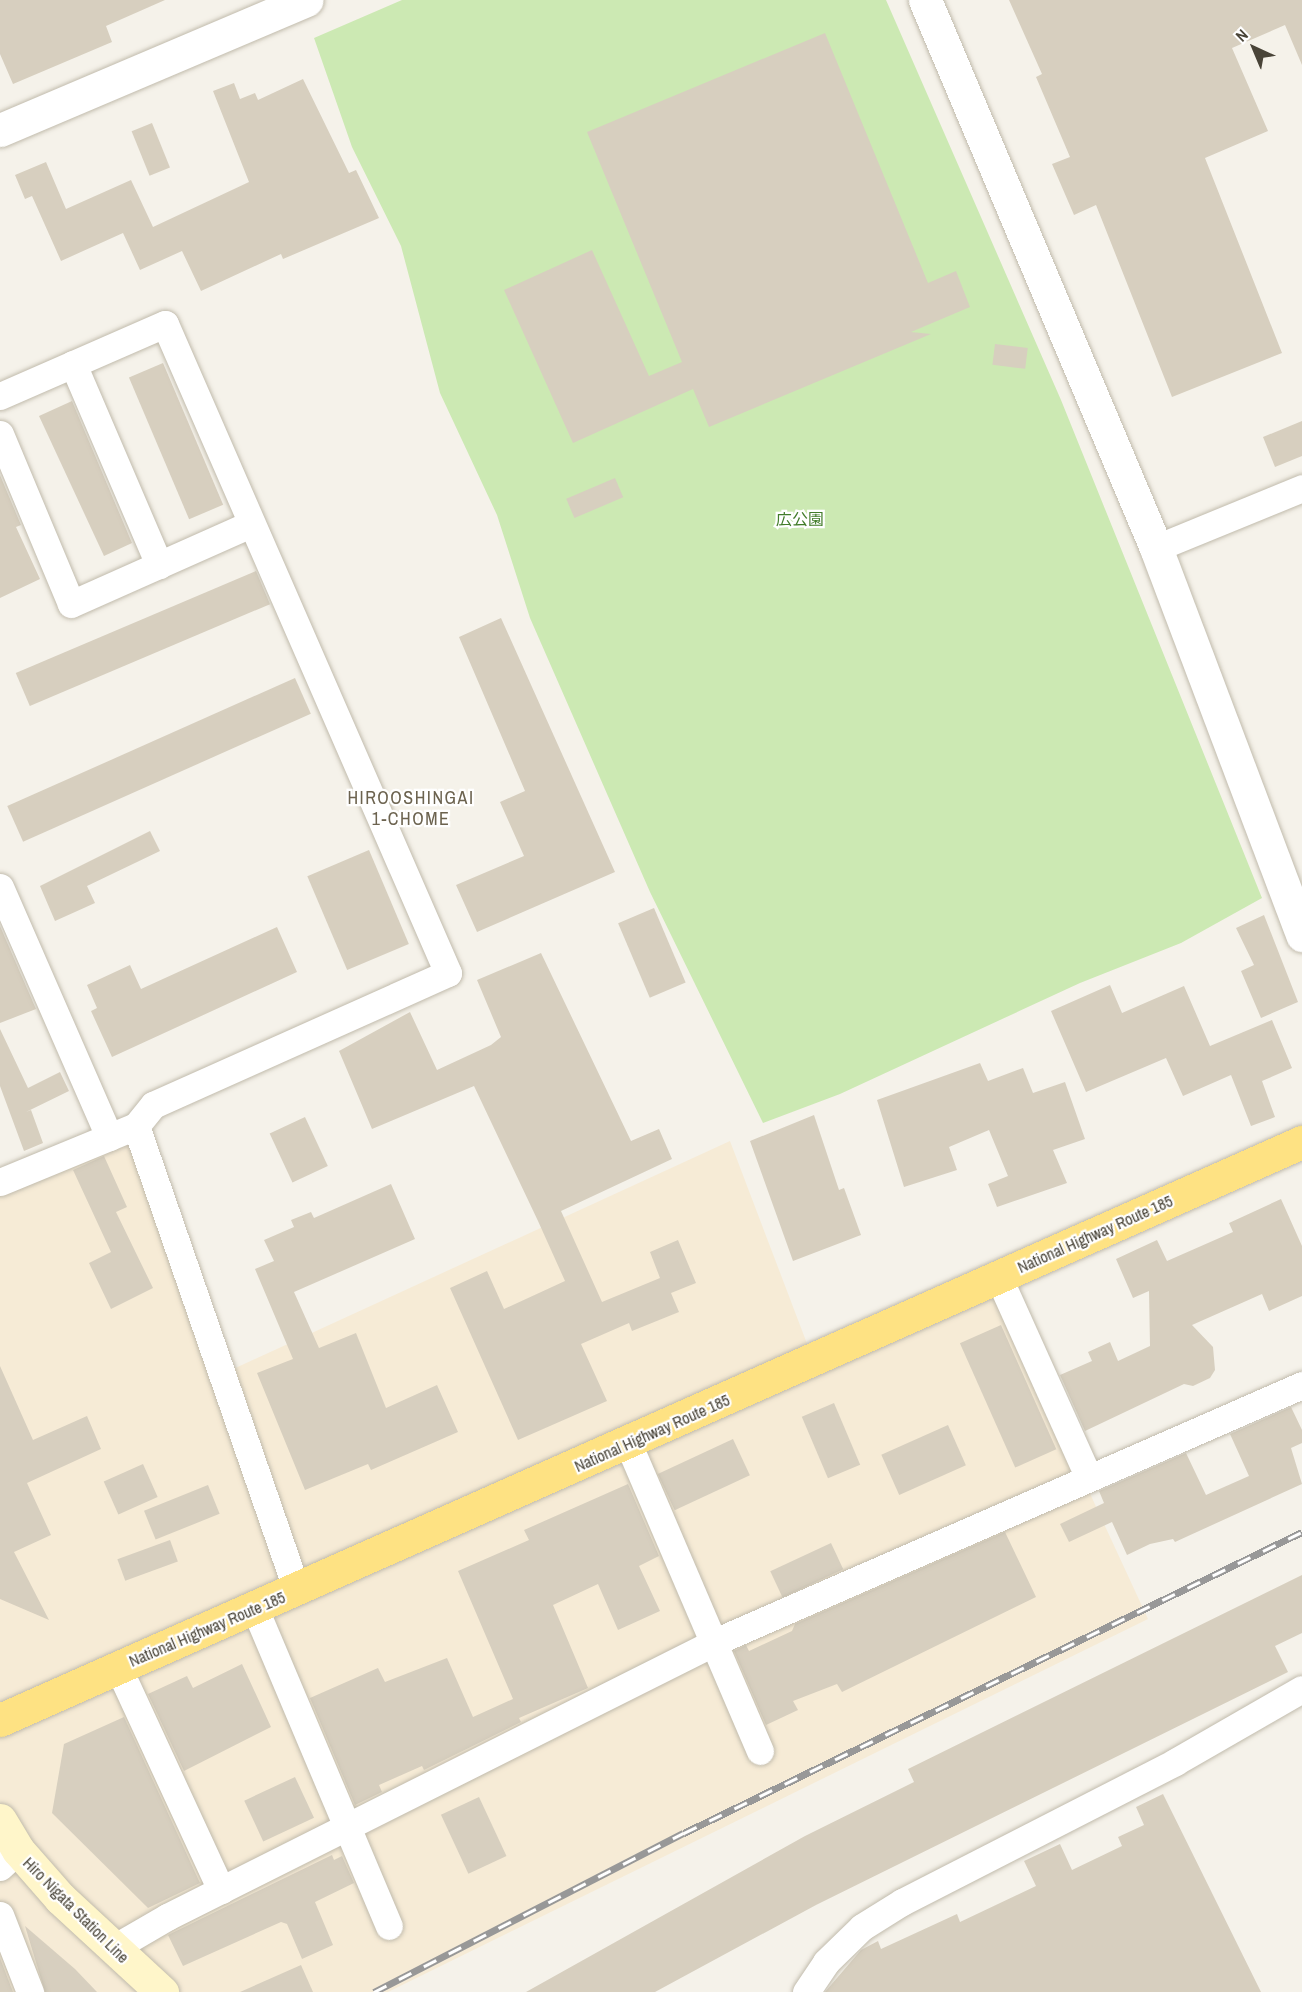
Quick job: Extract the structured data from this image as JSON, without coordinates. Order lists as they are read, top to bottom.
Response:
{
  "streets": {
    "highway": ["National Highway Route 185"],
    "main road": ["Hiro Nigata Station Line"]
  },
  "districts": ["HIROOSHINGAI 1-CHOME"],
  "parks": ["広公園"],
  "north": "top left"
}
